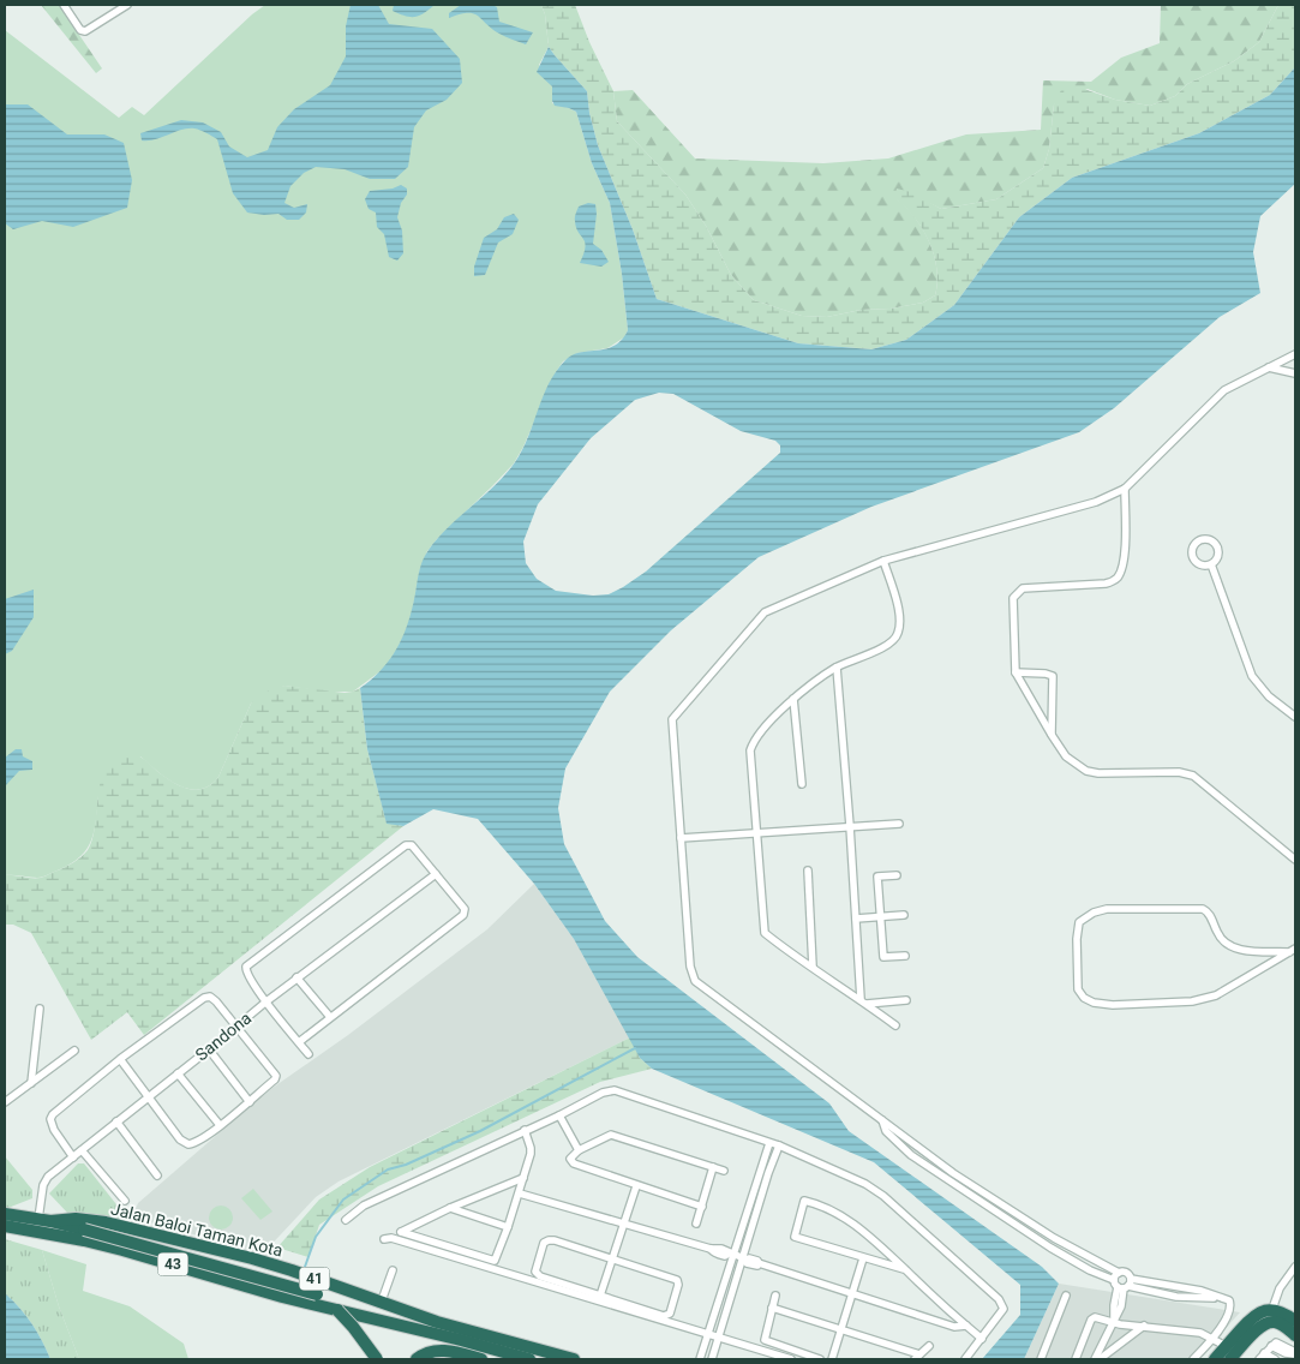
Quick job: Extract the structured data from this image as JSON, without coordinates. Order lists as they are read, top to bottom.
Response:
{
  "streets": {
    "highway": ["Jalan Baloi Taman Kota", "43", "41"],
    "street": ["Sandona"]
  },
  "crossings": [
    ["Sandona", "Jalan Baloi Taman Kota"],
    ["Sandona", "43"],
    ["Jalan Baloi Taman Kota", "43"],
    ["43", "41"]
  ]
}
